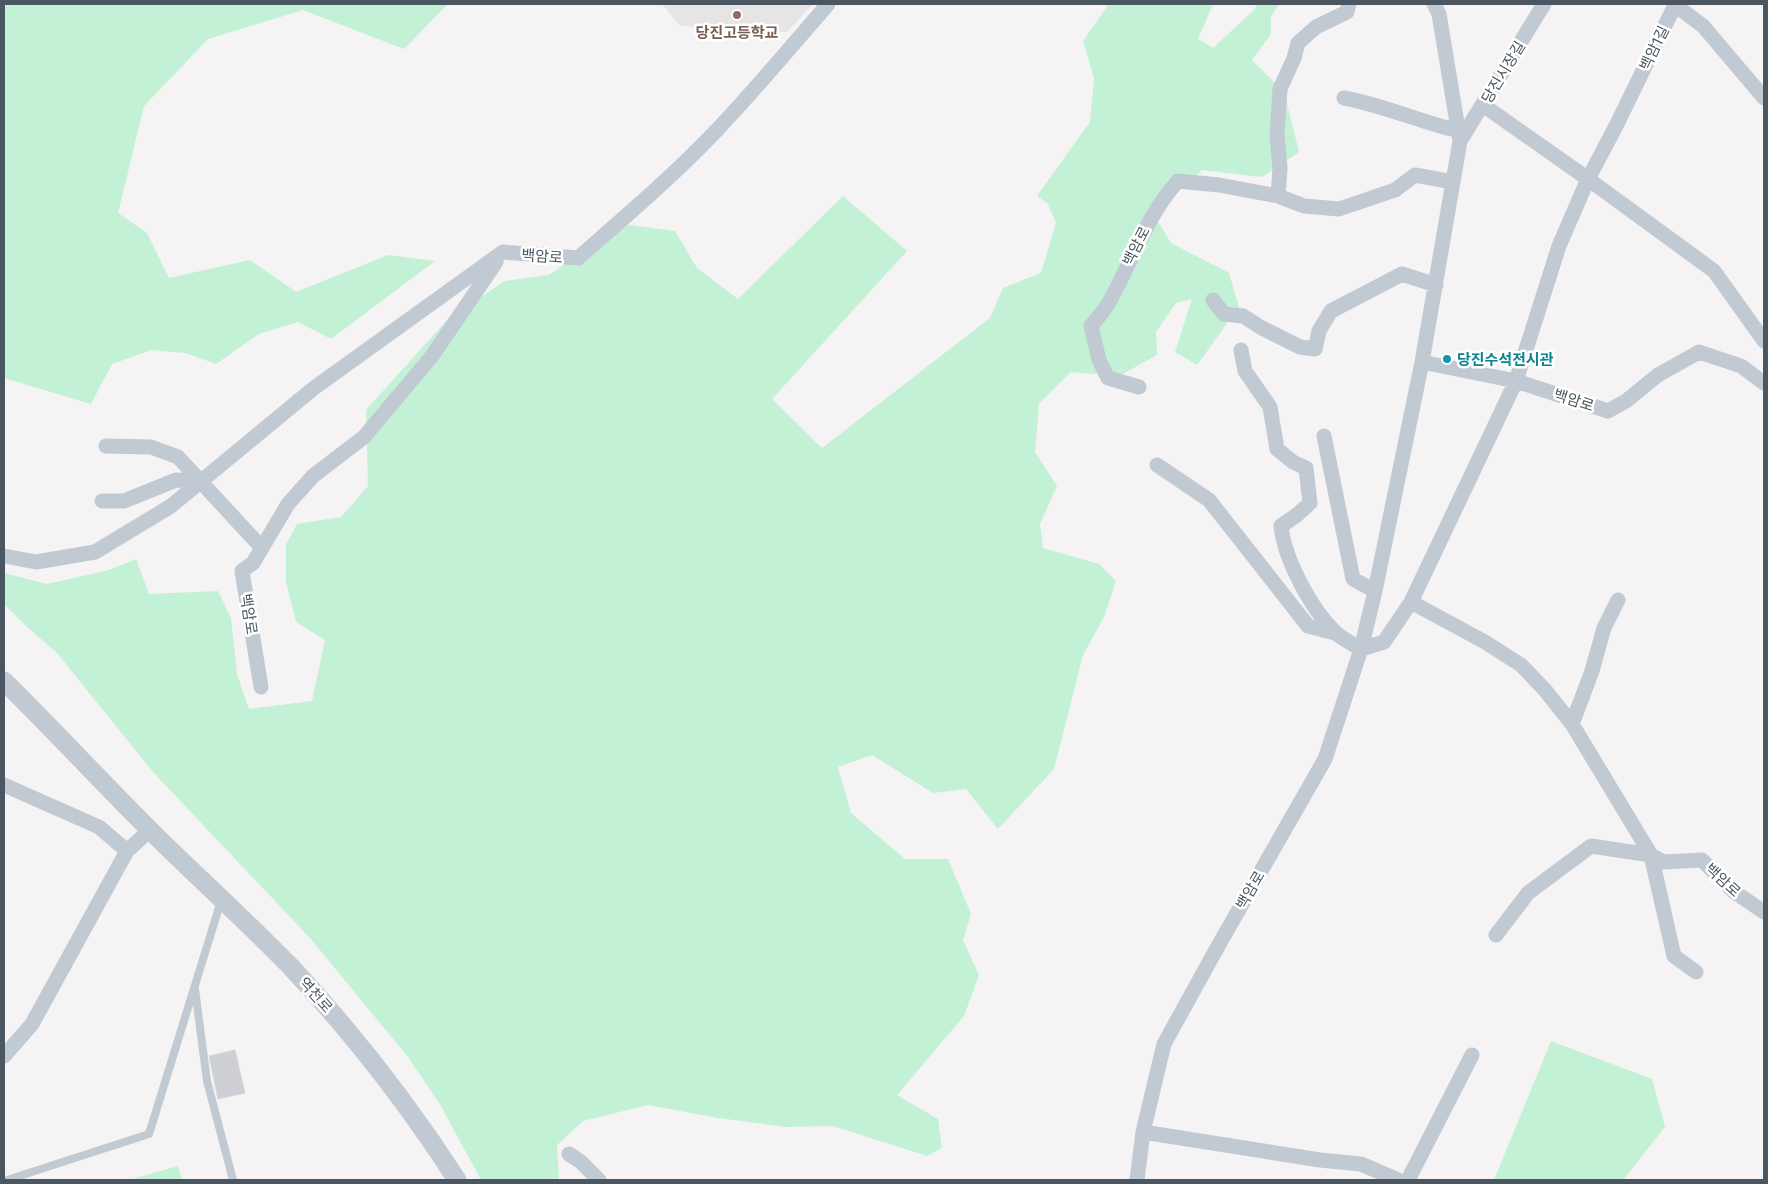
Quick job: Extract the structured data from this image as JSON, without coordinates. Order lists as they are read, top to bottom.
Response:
{
  "streets": {
    "street": [
      "백암1길",
      "당진시장길",
      "백암로",
      "역천로"
    ]
  },
  "crossings": [
    ["백암1길", "백암로"],
    ["당진시장길", "백암로"]
  ],
  "places": ["당진고등학교", "당진수석전시관"]
}
